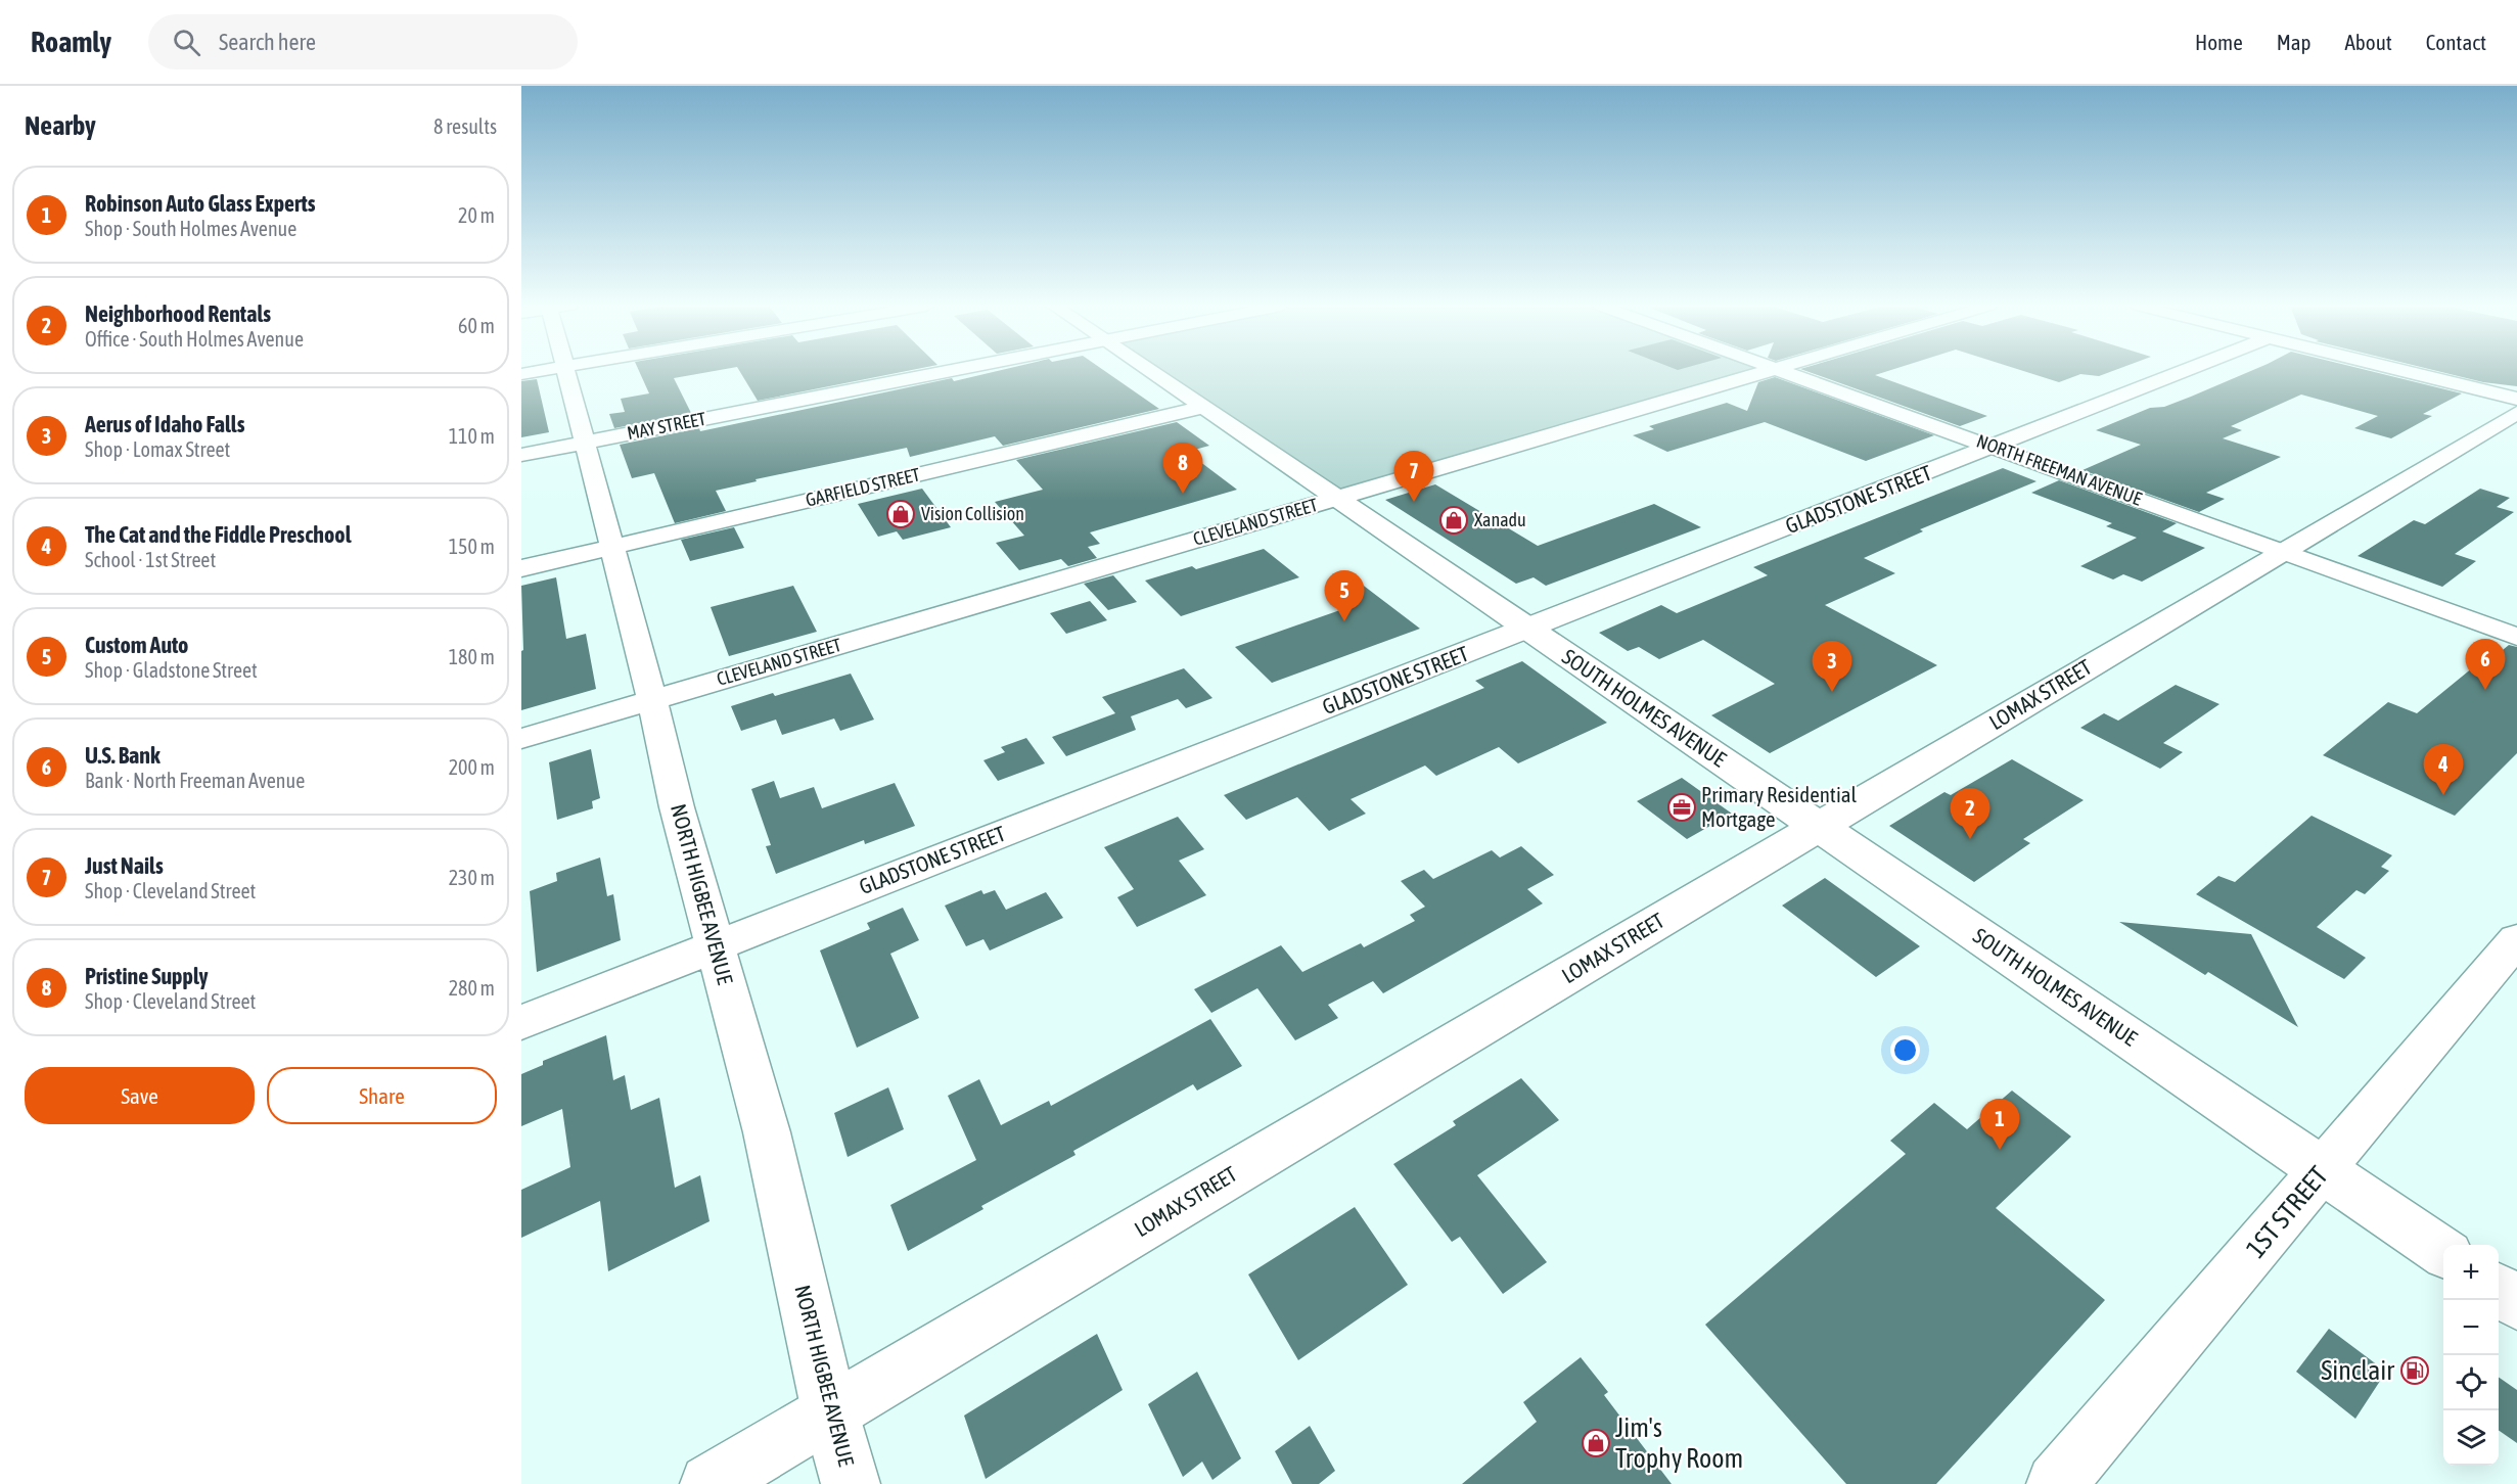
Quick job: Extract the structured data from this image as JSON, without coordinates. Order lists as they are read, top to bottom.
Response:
{
  "streets": {
    "street": [
      "MAY STREET",
      "NORTH FREEMAN AVENUE",
      "GARFIELD STREET",
      "GLADSTONE STREET",
      "CLEVELAND STREET",
      "LOMAX STREET",
      "SOUTH HOLMES AVENUE",
      "NORTH HIGBEE AVENUE",
      "1ST STREET"
    ]
  },
  "crossings": [
    ["MAY STREET", "NORTH HIGBEE AVENUE"],
    ["NORTH FREEMAN AVENUE", "GLADSTONE STREET"],
    ["NORTH FREEMAN AVENUE", "LOMAX STREET"],
    ["GARFIELD STREET", "SOUTH HOLMES AVENUE"],
    ["GARFIELD STREET", "NORTH HIGBEE AVENUE"],
    ["GLADSTONE STREET", "SOUTH HOLMES AVENUE"],
    ["GLADSTONE STREET", "NORTH HIGBEE AVENUE"],
    ["CLEVELAND STREET", "SOUTH HOLMES AVENUE"],
    ["CLEVELAND STREET", "NORTH HIGBEE AVENUE"],
    ["LOMAX STREET", "SOUTH HOLMES AVENUE"],
    ["LOMAX STREET", "NORTH HIGBEE AVENUE"],
    ["SOUTH HOLMES AVENUE", "1ST STREET"]
  ],
  "places": {
    "shop": ["Vision Collision", "Xanadu", "Jim's Trophy Room"],
    "office": ["Primary Residential Mortgage"],
    "fuel station": ["Sinclair"]
  },
  "page": {
    "header": "Roamly",
    "search": "Search here",
    "nav": [
      "Home",
      "Map",
      "About",
      "Contact"
    ],
    "heading": ["Nearby", "8 results"],
    "list": [
      {
        "mark": "1",
        "name": "Robinson Auto Glass Experts",
        "note": "Shop · South Holmes Avenue",
        "value": "20 m"
      },
      {
        "mark": "2",
        "name": "Neighborhood Rentals",
        "note": "Office · South Holmes Avenue",
        "value": "60 m"
      },
      {
        "mark": "3",
        "name": "Aerus of Idaho Falls",
        "note": "Shop · Lomax Street",
        "value": "110 m"
      },
      {
        "mark": "4",
        "name": "The Cat and the Fiddle Preschool",
        "note": "School · 1st Street",
        "value": "150 m"
      },
      {
        "mark": "5",
        "name": "Custom Auto",
        "note": "Shop · Gladstone Street",
        "value": "180 m"
      },
      {
        "mark": "6",
        "name": "U.S. Bank",
        "note": "Bank · North Freeman Avenue",
        "value": "200 m"
      },
      {
        "mark": "7",
        "name": "Just Nails",
        "note": "Shop · Cleveland Street",
        "value": "230 m"
      },
      {
        "mark": "8",
        "name": "Pristine Supply",
        "note": "Shop · Cleveland Street",
        "value": "280 m"
      }
    ],
    "pins": [
      "8",
      "7",
      "5",
      "6",
      "3",
      "4",
      "2",
      "1"
    ],
    "buttons": ["Save", "Share"],
    "map_buttons": ["+", "−"]
  }
}
